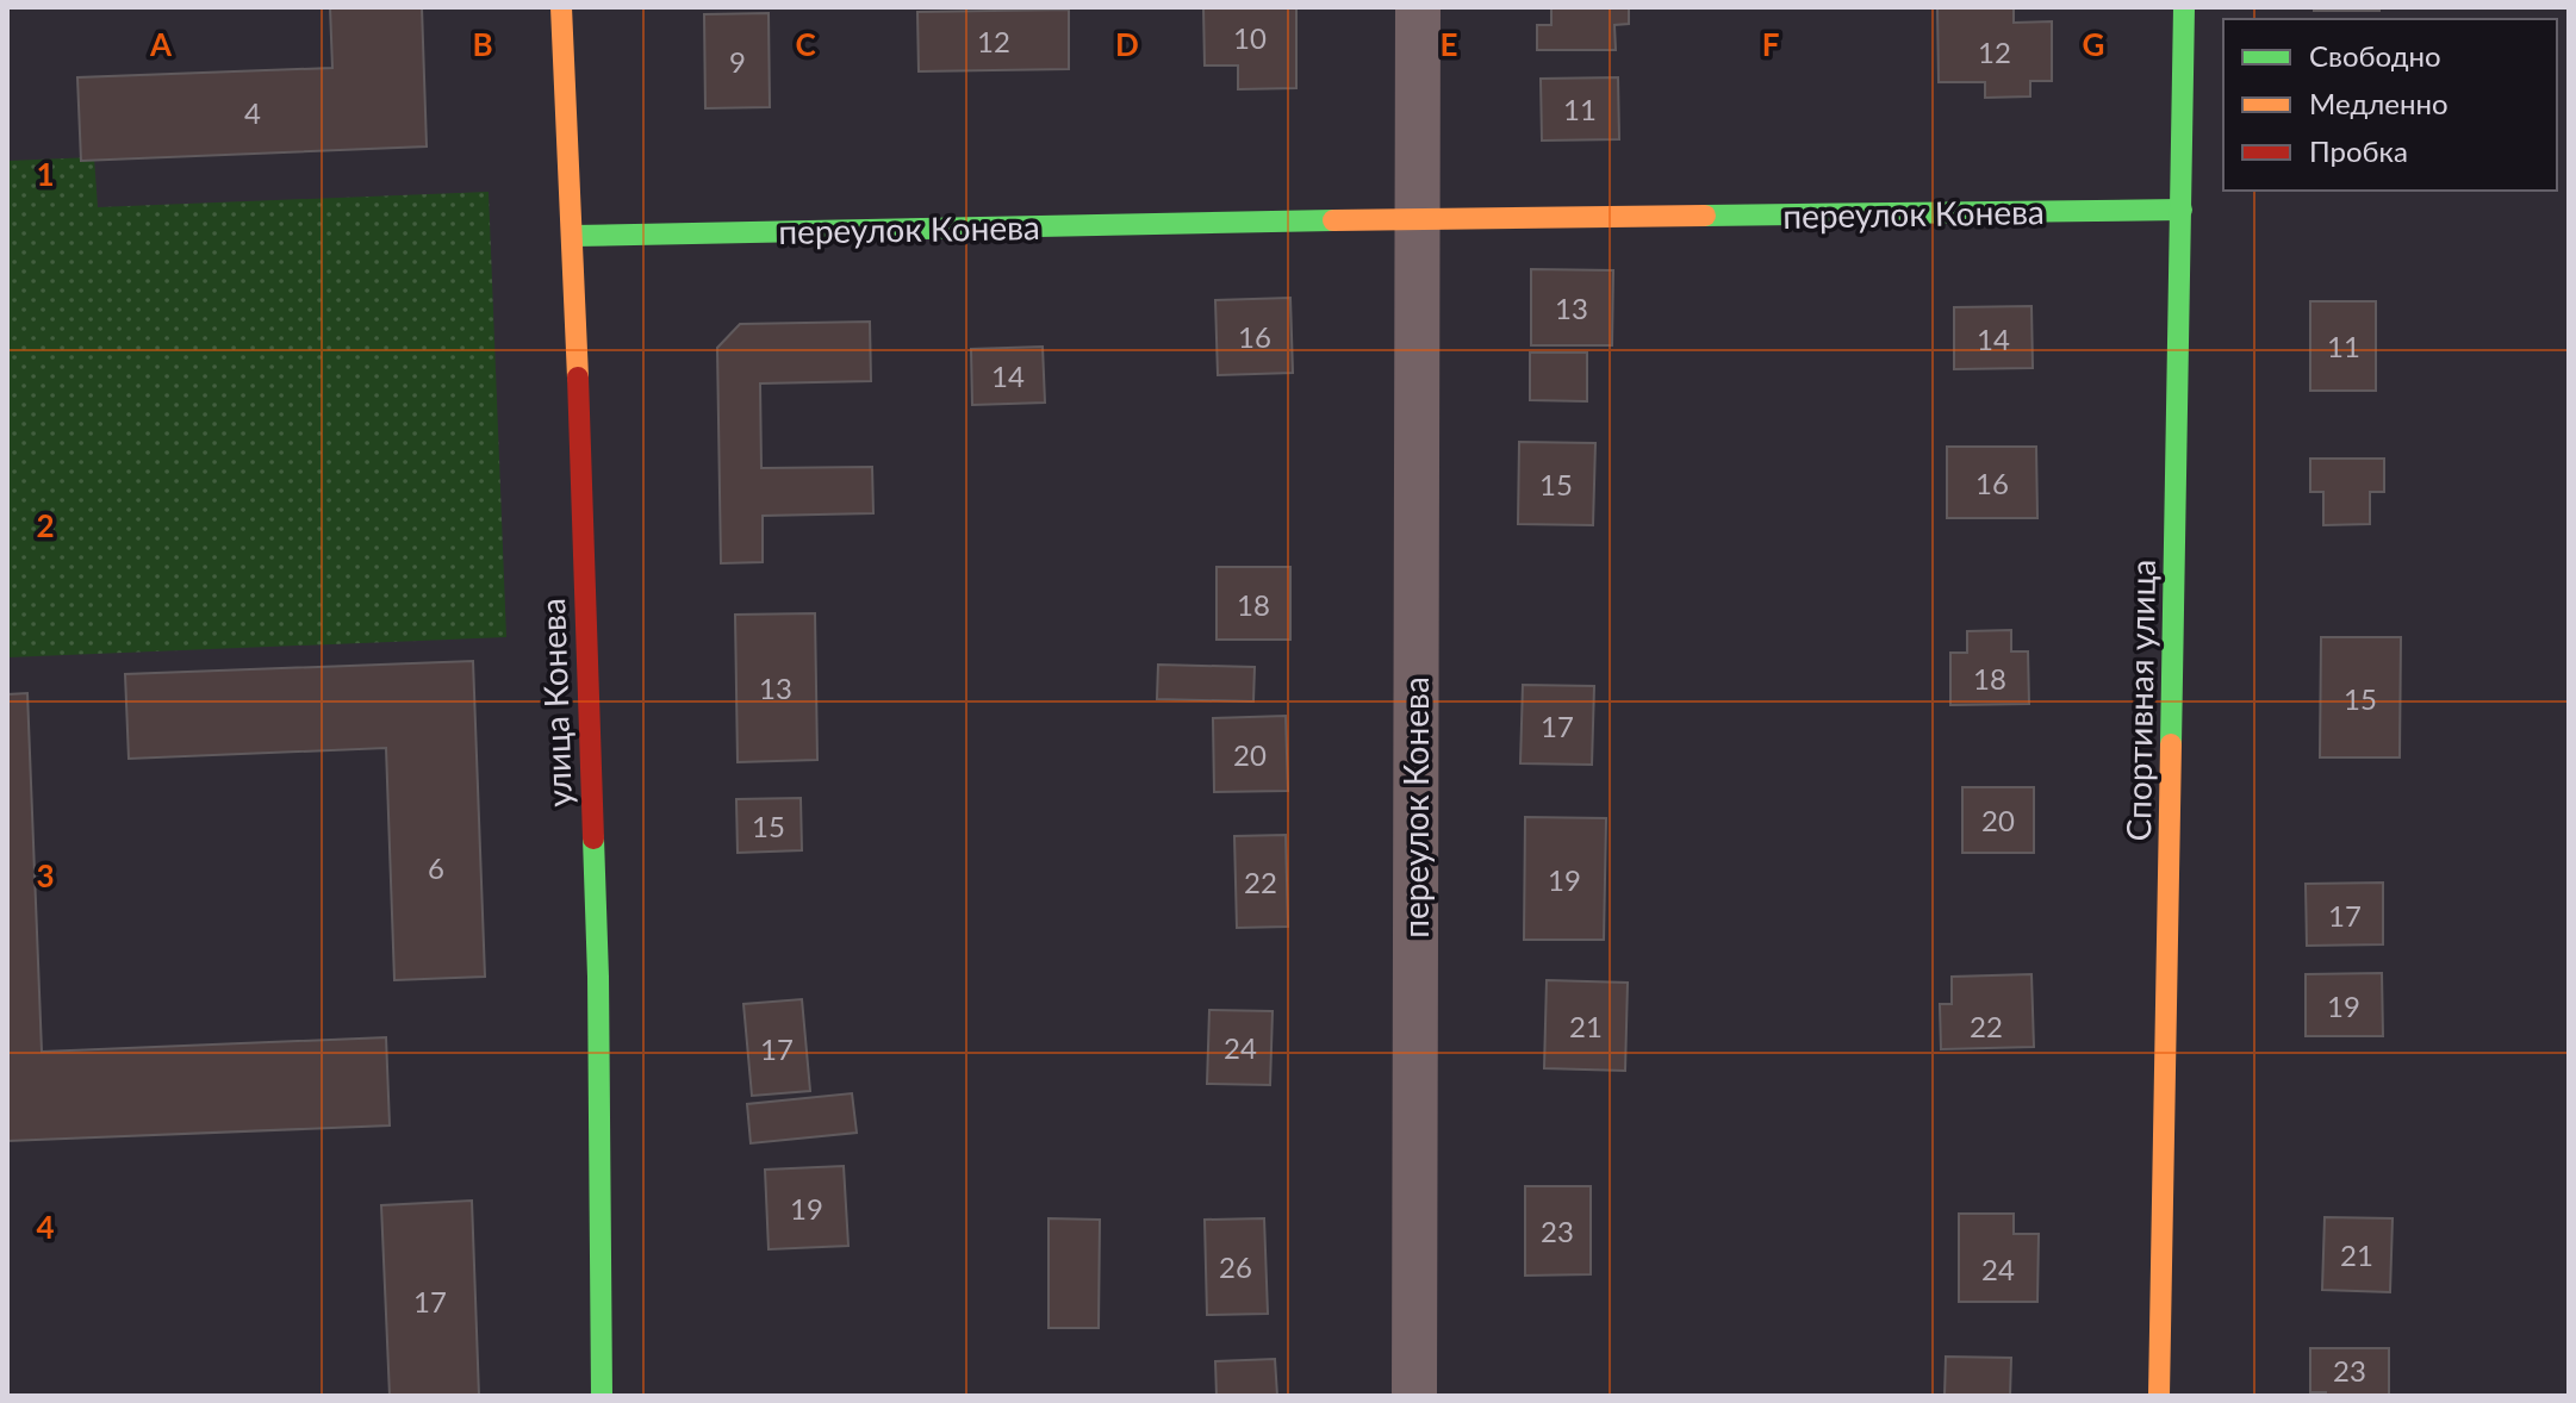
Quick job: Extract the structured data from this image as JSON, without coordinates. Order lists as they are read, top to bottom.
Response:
{
  "streets": {
    "street": ["переулок Конева", "Спортивная улица", "улица Конева"]
  },
  "crossings": [
    ["переулок Конева", "Спортивная улица"],
    ["переулок Конева", "улица Конева"]
  ],
  "house_numbers": [
    "10",
    "12",
    "12",
    "9",
    "11",
    "4",
    "13",
    "16",
    "14",
    "11",
    "14",
    "16",
    "15",
    "18",
    "18",
    "13",
    "15",
    "17",
    "20",
    "20",
    "15",
    "6",
    "19",
    "22",
    "17",
    "19",
    "21",
    "22",
    "24",
    "17",
    "19",
    "23",
    "21",
    "26",
    "24",
    "17",
    "23"
  ],
  "legend": ["Свободно", "Медленно", "Пробка"],
  "grid": {
    "columns": [
      "A",
      "B",
      "C",
      "D",
      "E",
      "F",
      "G"
    ],
    "rows": [
      "1",
      "2",
      "3",
      "4"
    ]
  }
}
